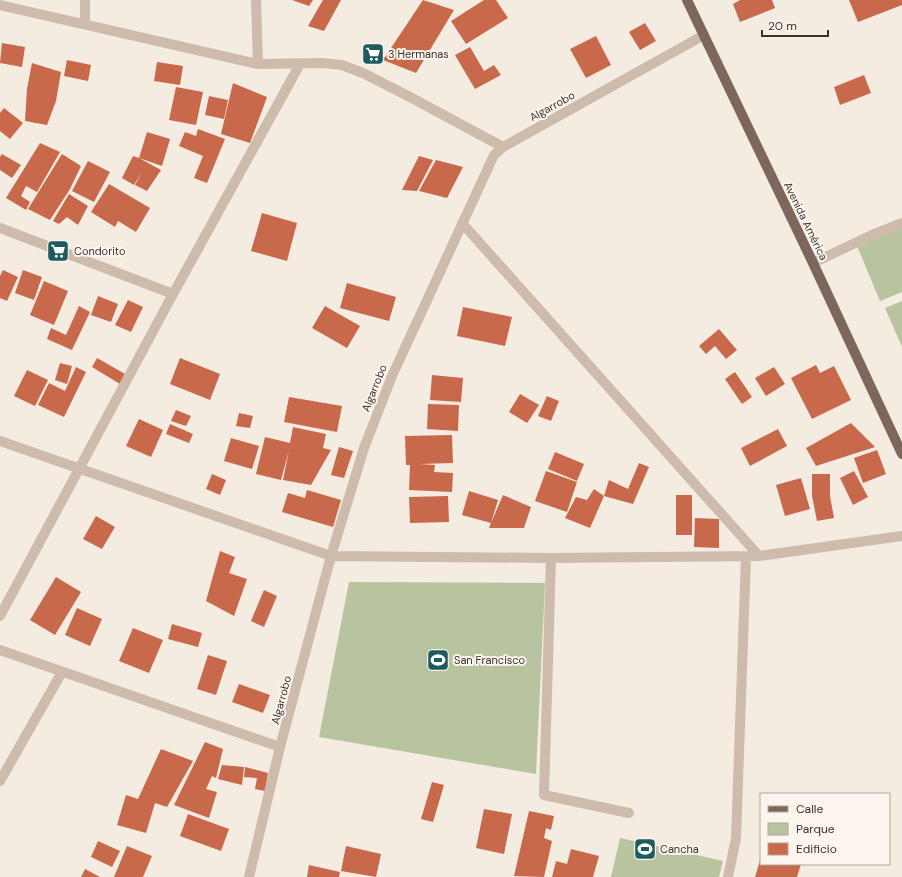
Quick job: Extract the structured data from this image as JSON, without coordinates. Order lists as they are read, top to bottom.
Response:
{
  "streets": {
    "main road": ["Avenida América"],
    "street": ["Algarrobo"]
  },
  "crossings": [
    ["Algarrobo", "Avenida América"]
  ],
  "places": {
    "supermarket": ["3 Hermanas", "Condorito"],
    "sports": ["San Francisco", "Cancha"]
  },
  "legend": ["Calle", "Parque", "Edificio"],
  "scale_bar": "20 m"
}
